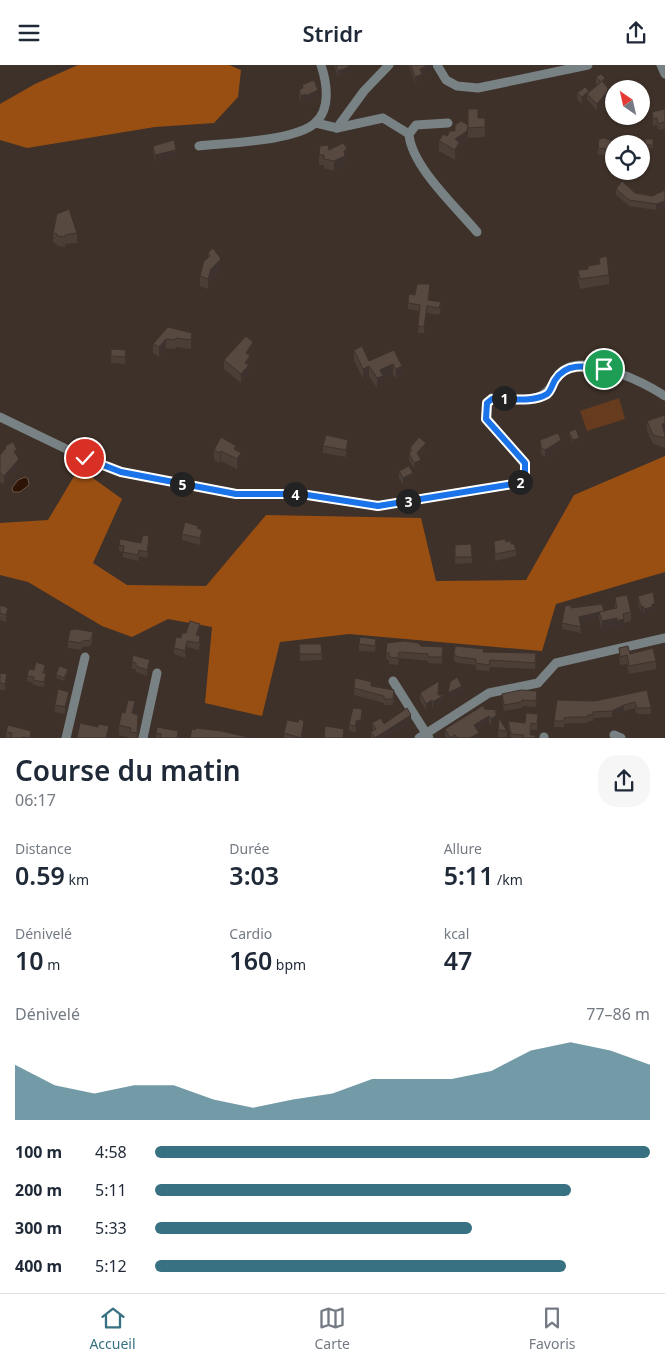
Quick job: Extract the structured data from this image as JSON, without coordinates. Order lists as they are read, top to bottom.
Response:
{
  "north": "top left",
  "page": {
    "header": "Stridr",
    "pins": [
      "1",
      "2",
      "5",
      "4",
      "3"
    ],
    "heading": ["Course du matin", "06:17"],
    "stats": [
      ["Distance", "0.59 km"],
      ["Durée", "3:03"],
      ["Allure", "5:11 /km"],
      ["Dénivelé", "10 m"],
      ["Cardio", "160 bpm"],
      ["kcal", "47"]
    ],
    "chart": ["Dénivelé", "77–86 m"],
    "list": [
      {
        "name": "100 m",
        "note": "4:58"
      },
      {
        "name": "200 m",
        "note": "5:11"
      },
      {
        "name": "300 m",
        "note": "5:33"
      },
      {
        "name": "400 m",
        "note": "5:12"
      }
    ],
    "tabs": ["Accueil", "Carte", "Favoris"]
  }
}
